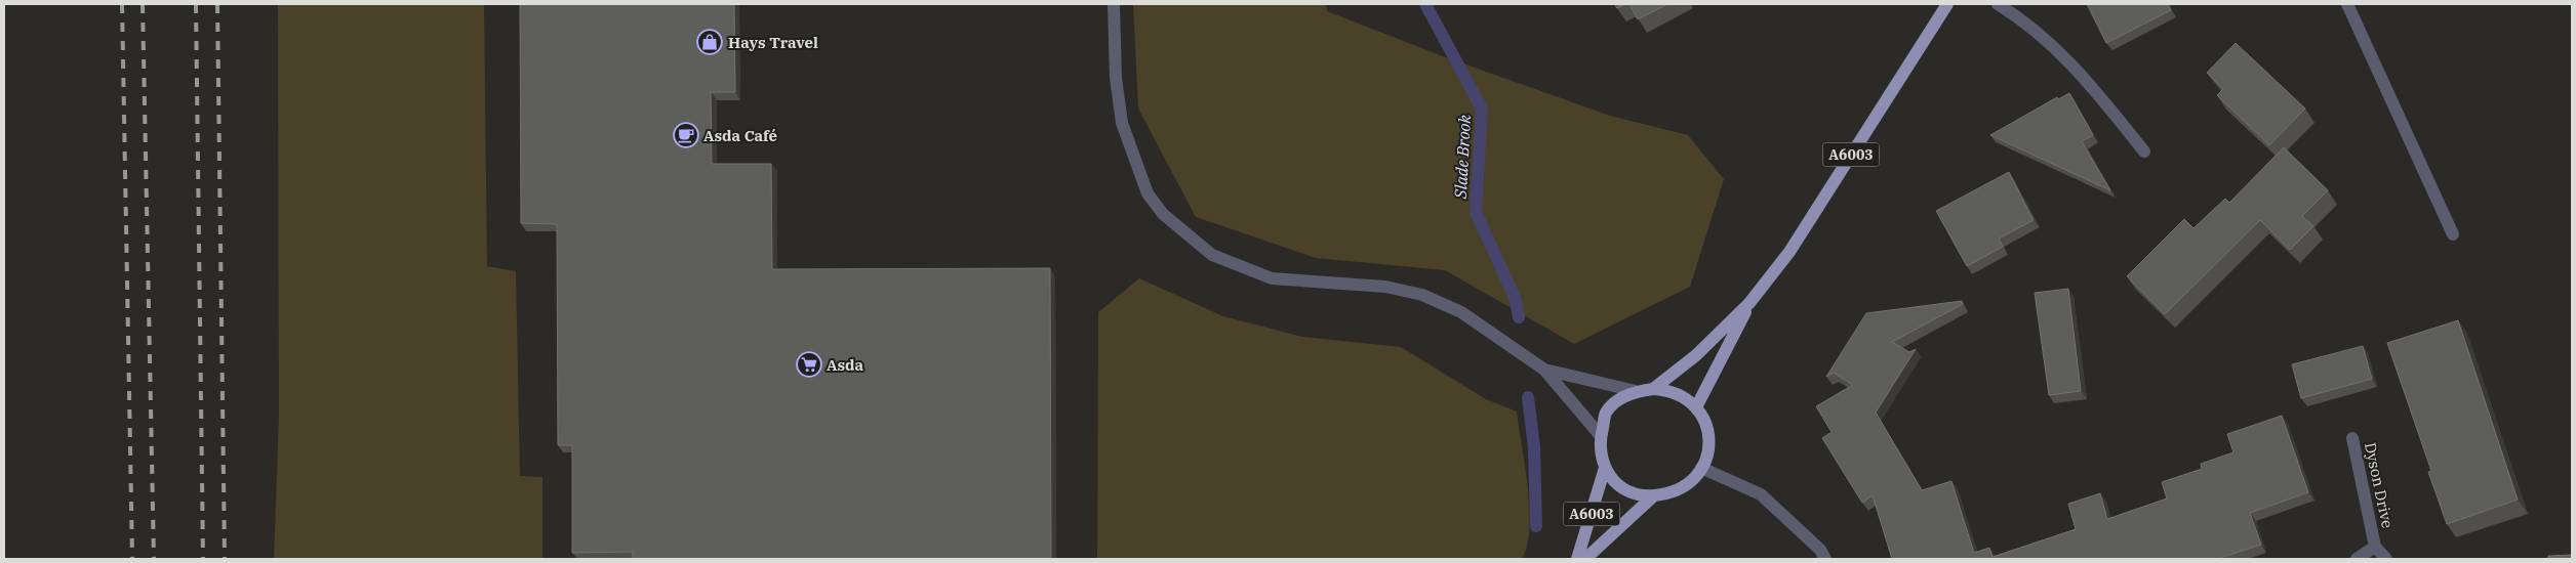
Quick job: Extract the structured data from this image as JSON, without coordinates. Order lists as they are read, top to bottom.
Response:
{
  "streets": {
    "main road": ["A6003"],
    "street": ["Dyson Drive"]
  },
  "water": ["Slade Brook"],
  "places": {
    "shop": ["Hays Travel"],
    "cafe": ["Asda Café"],
    "supermarket": ["Asda"]
  }
}
